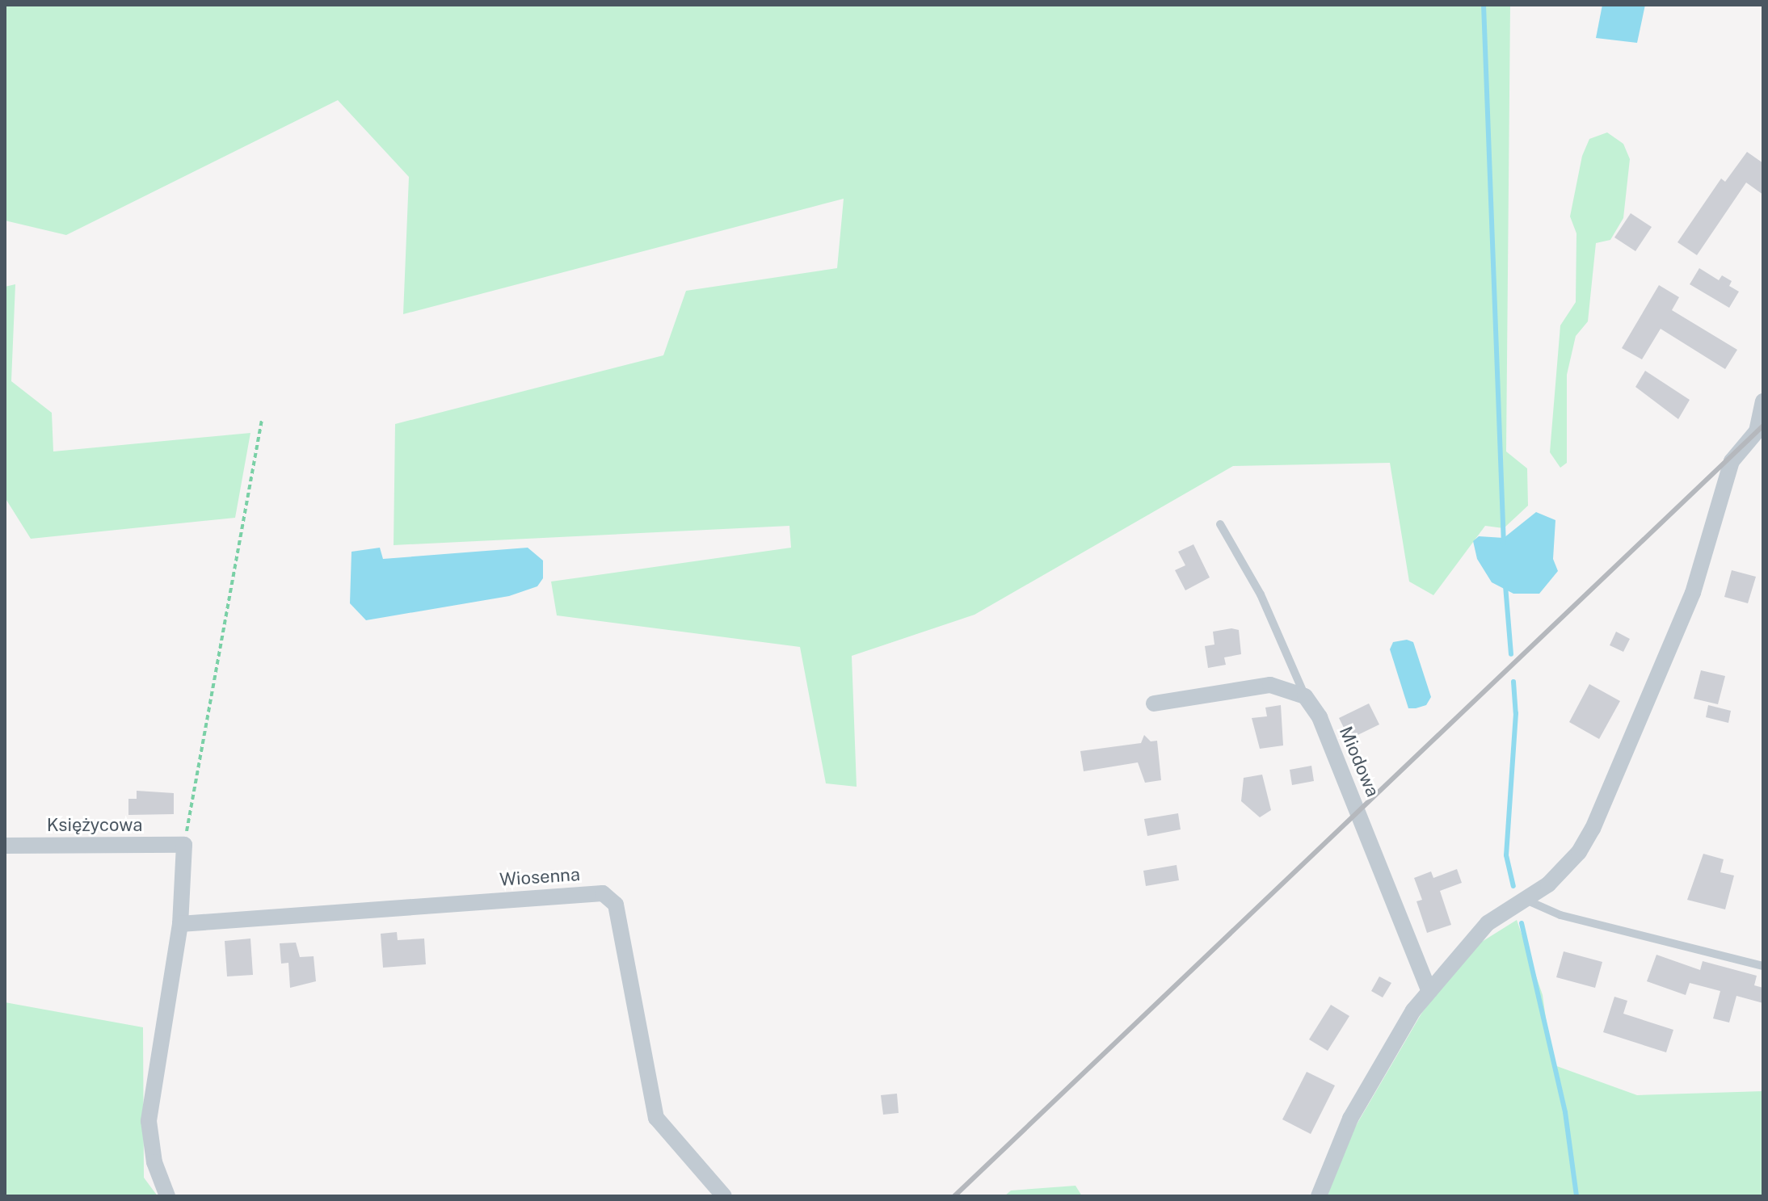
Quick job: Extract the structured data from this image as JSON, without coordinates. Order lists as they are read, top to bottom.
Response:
{
  "streets": {
    "street": ["Miodowa", "Księżycowa", "Wiosenna"]
  }
}
